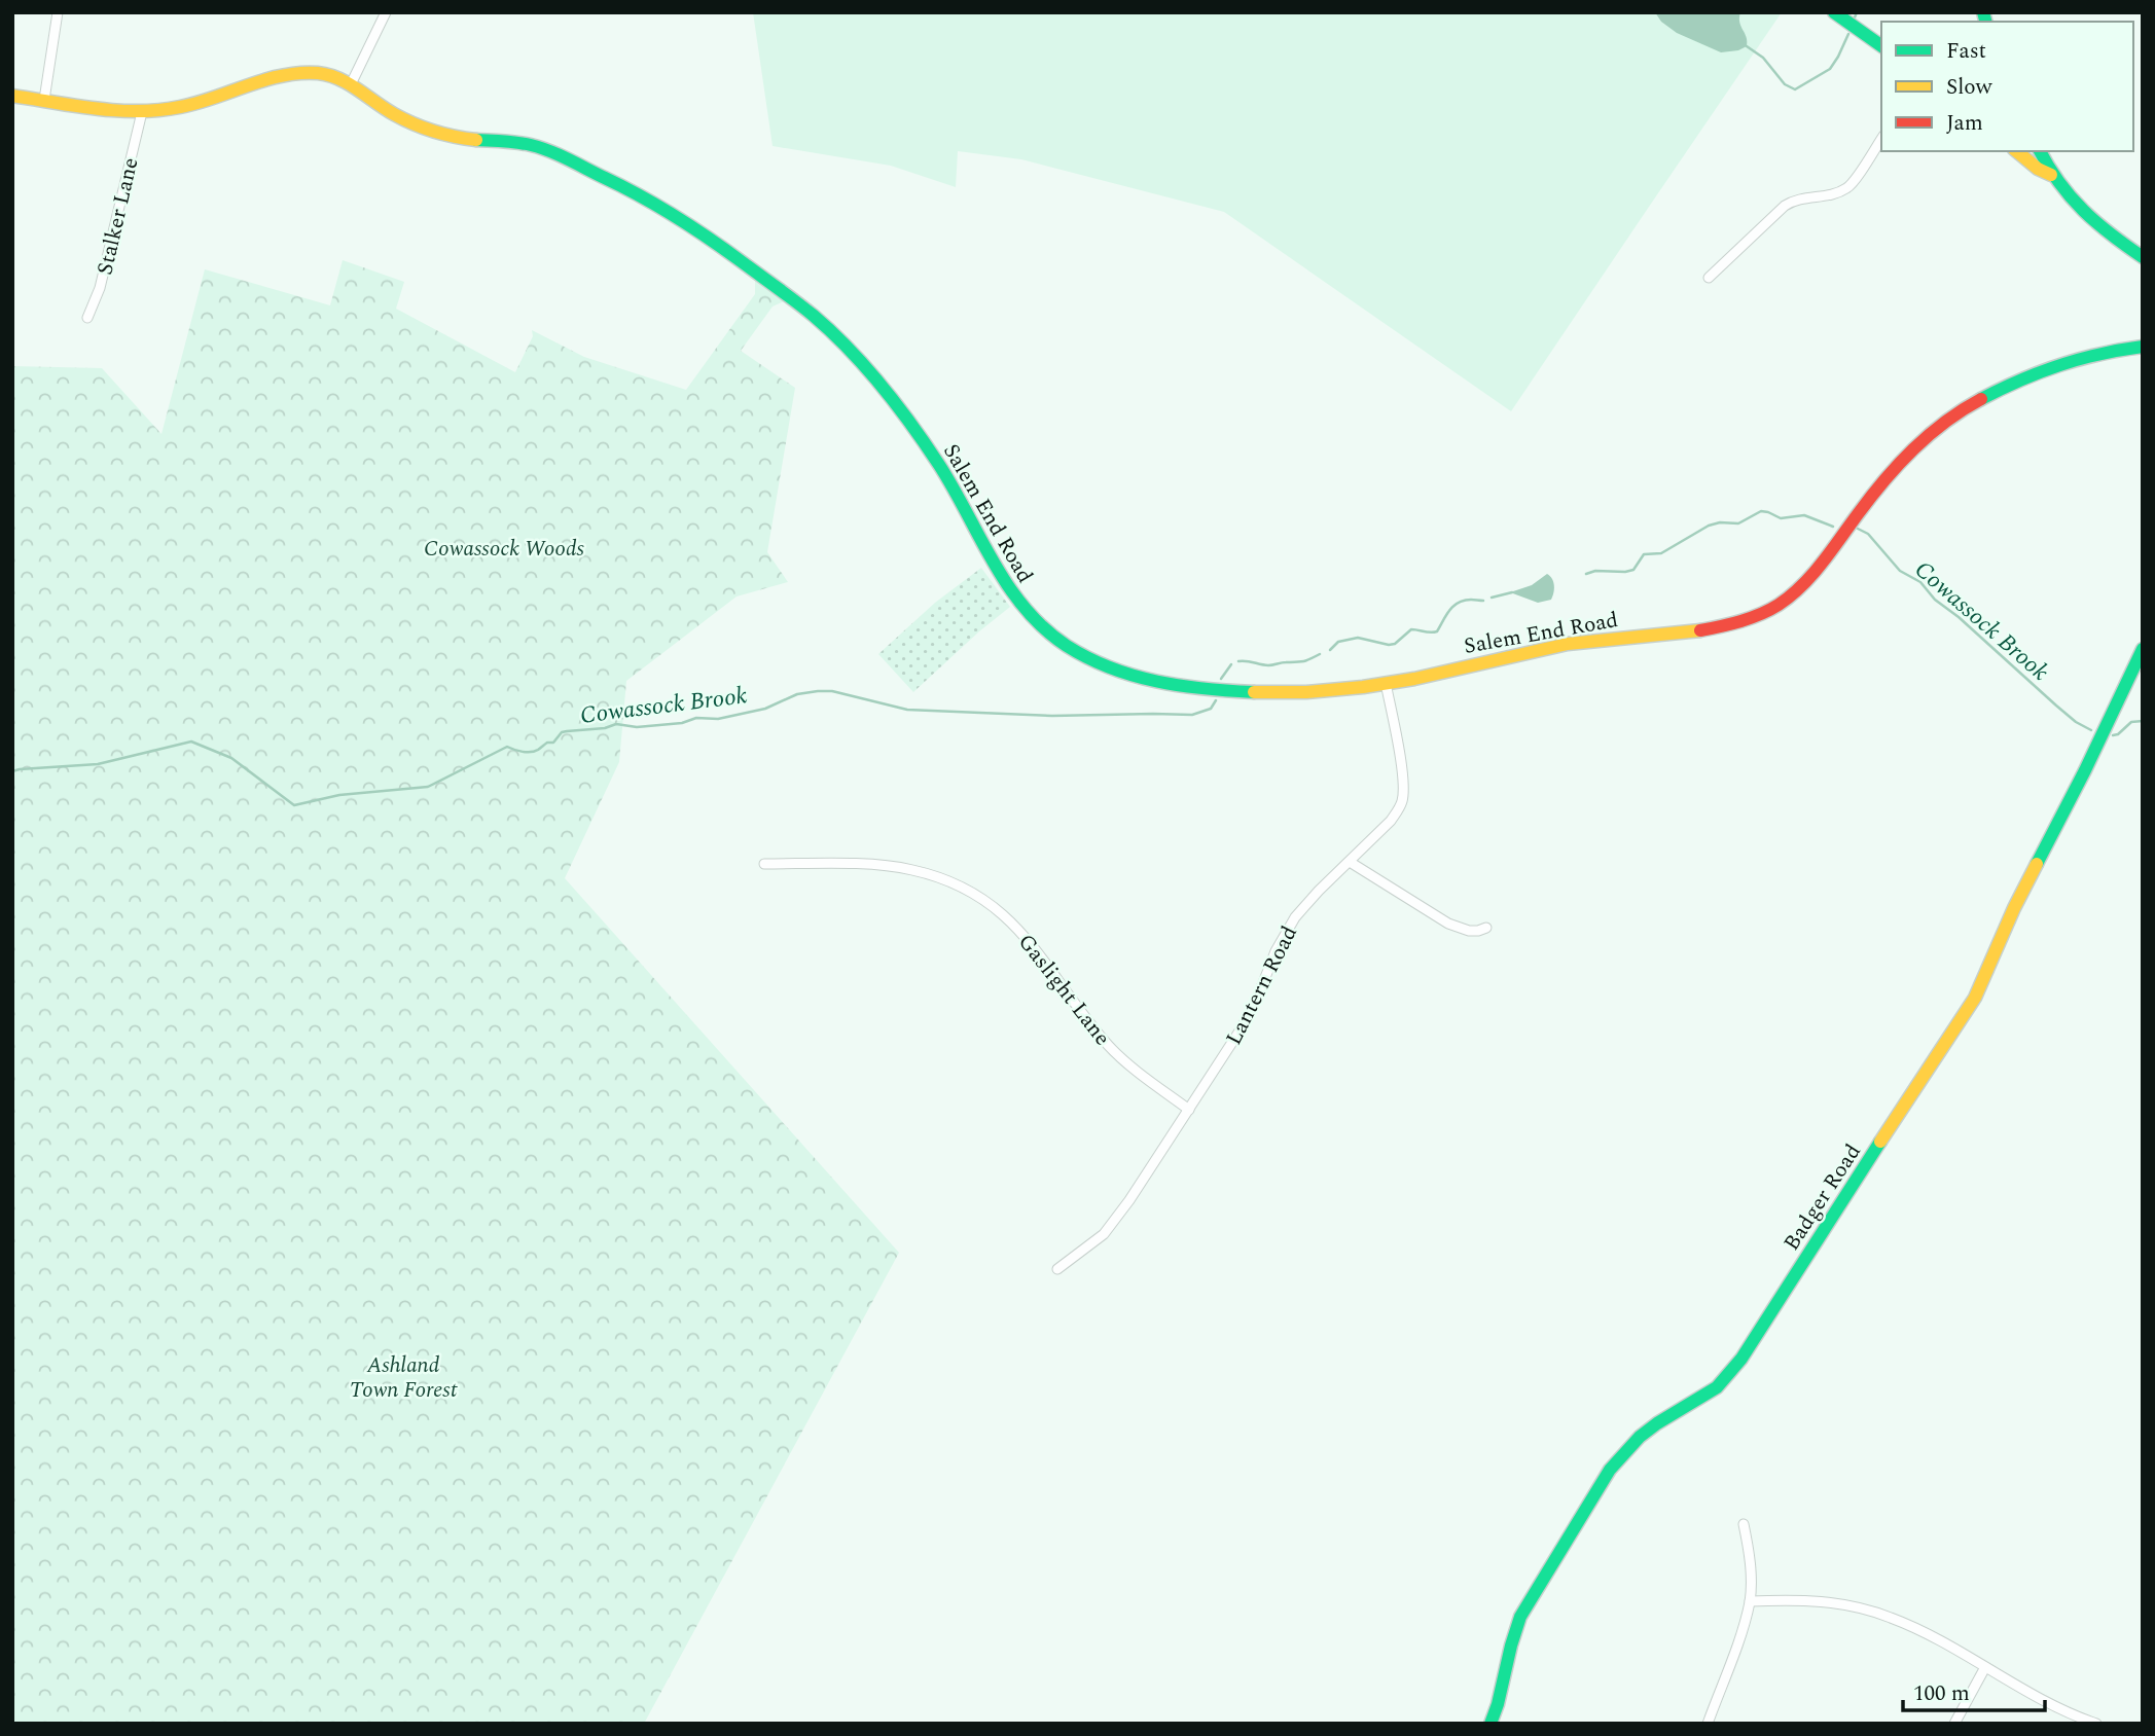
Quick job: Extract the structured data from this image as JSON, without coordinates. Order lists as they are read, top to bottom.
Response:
{
  "streets": {
    "street": [
      "Stalker Lane",
      "Salem End Road",
      "Lantern Road",
      "Gaslight Lane",
      "Badger Road"
    ]
  },
  "crossings": [
    ["Stalker Lane", "Salem End Road"],
    ["Salem End Road", "Lantern Road"],
    ["Lantern Road", "Gaslight Lane"]
  ],
  "water": ["Cowassock Brook"],
  "parks": ["Cowassock Woods", "Ashland Town Forest"],
  "legend": ["Fast", "Slow", "Jam"],
  "scale_bar": "100 m"
}
